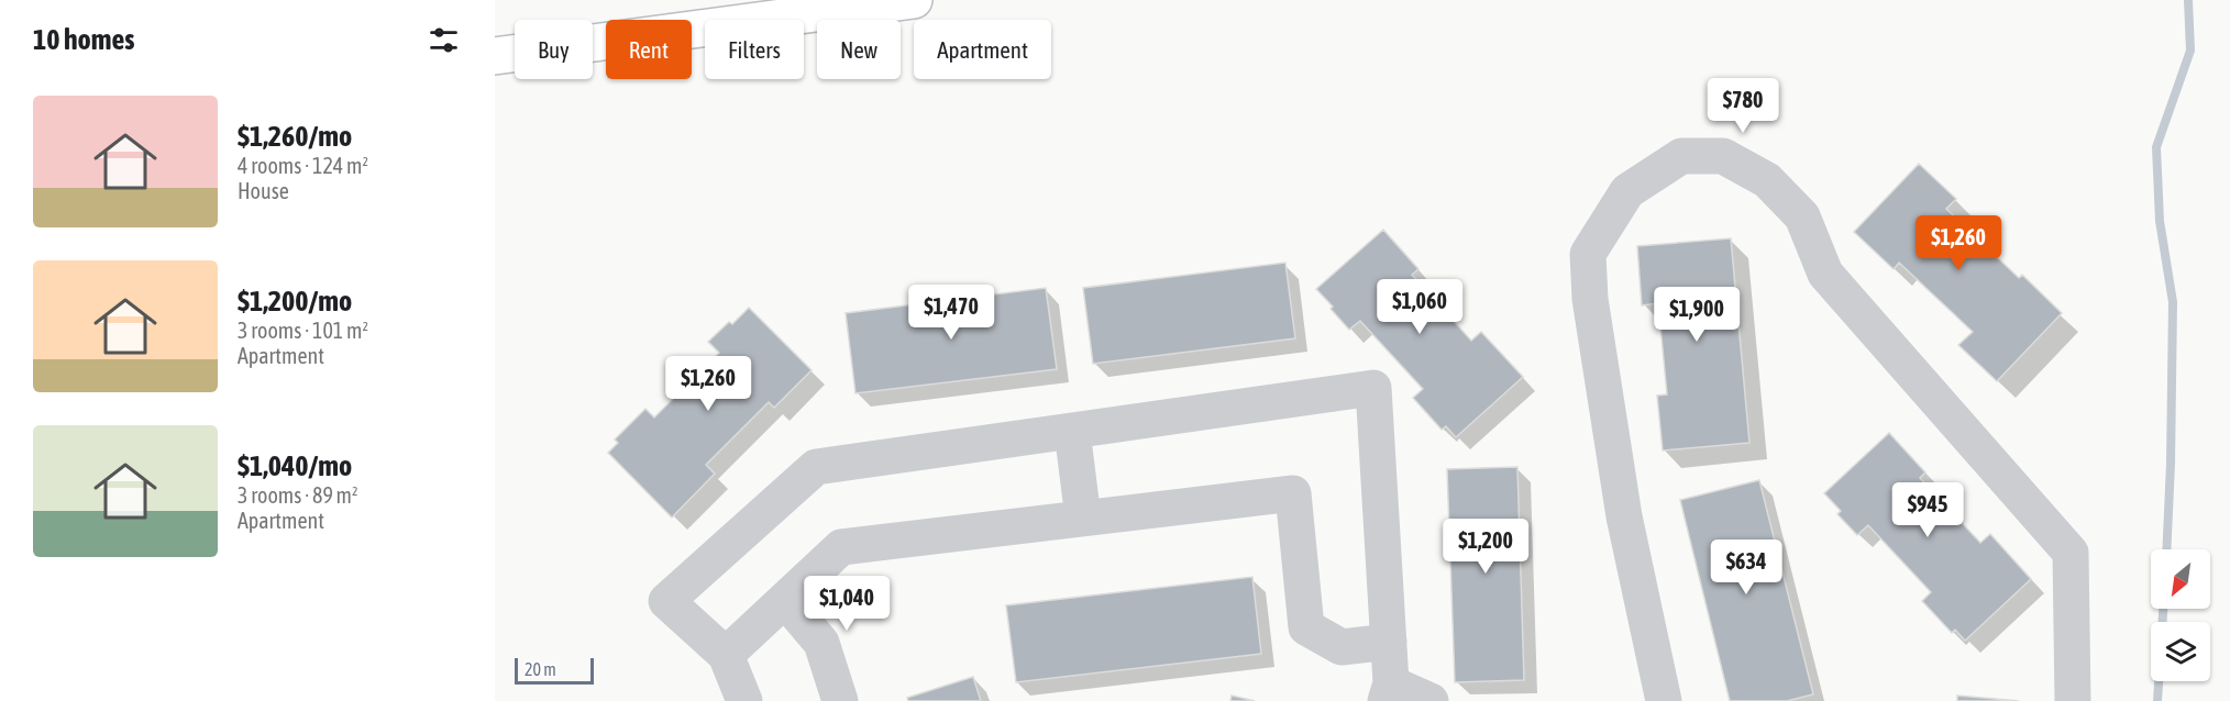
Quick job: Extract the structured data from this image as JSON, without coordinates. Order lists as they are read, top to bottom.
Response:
{
  "scale_bar": "20 m",
  "north": "bottom left",
  "page": {
    "heading": "10 homes",
    "chip": [
      "Buy",
      "Rent",
      "Filters",
      "New",
      "Apartment"
    ],
    "price": [
      "$780",
      "$1,260",
      "$1,060",
      "$1,470",
      "$1,900",
      "$1,260",
      "$945",
      "$1,200",
      "$634",
      "$1,040"
    ],
    "list": [
      {
        "name": "$1,260/mo",
        "note": "4 rooms · 124 m² · House"
      },
      {
        "name": "$1,200/mo",
        "note": "3 rooms · 101 m² · Apartment"
      },
      {
        "name": "$1,040/mo",
        "note": "3 rooms · 89 m² · Apartment"
      }
    ],
    "scale": "20 m"
  }
}
